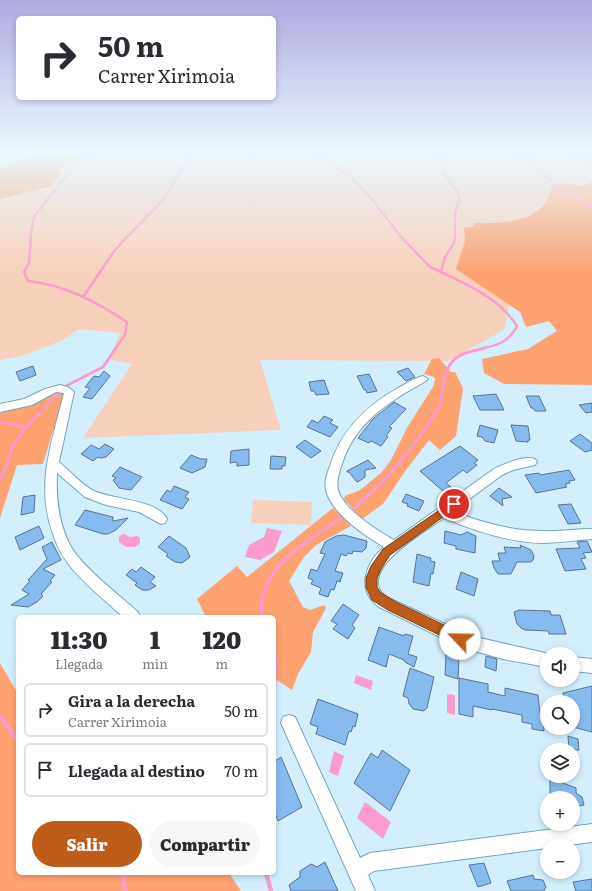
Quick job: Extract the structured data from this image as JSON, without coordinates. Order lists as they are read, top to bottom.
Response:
{
  "page": {
    "turn": ["50 m", "Carrer Xirimoia"],
    "eta": [
      "11:30",
      "Llegada",
      "1",
      "min",
      "120",
      "m"
    ],
    "map_buttons": ["+", "−"],
    "list": [
      {
        "name": "Gira a la derecha",
        "note": "Carrer Xirimoia",
        "value": "50 m"
      },
      {
        "name": "Llegada al destino",
        "value": "70 m"
      }
    ],
    "buttons": ["Salir", "Compartir"]
  }
}
